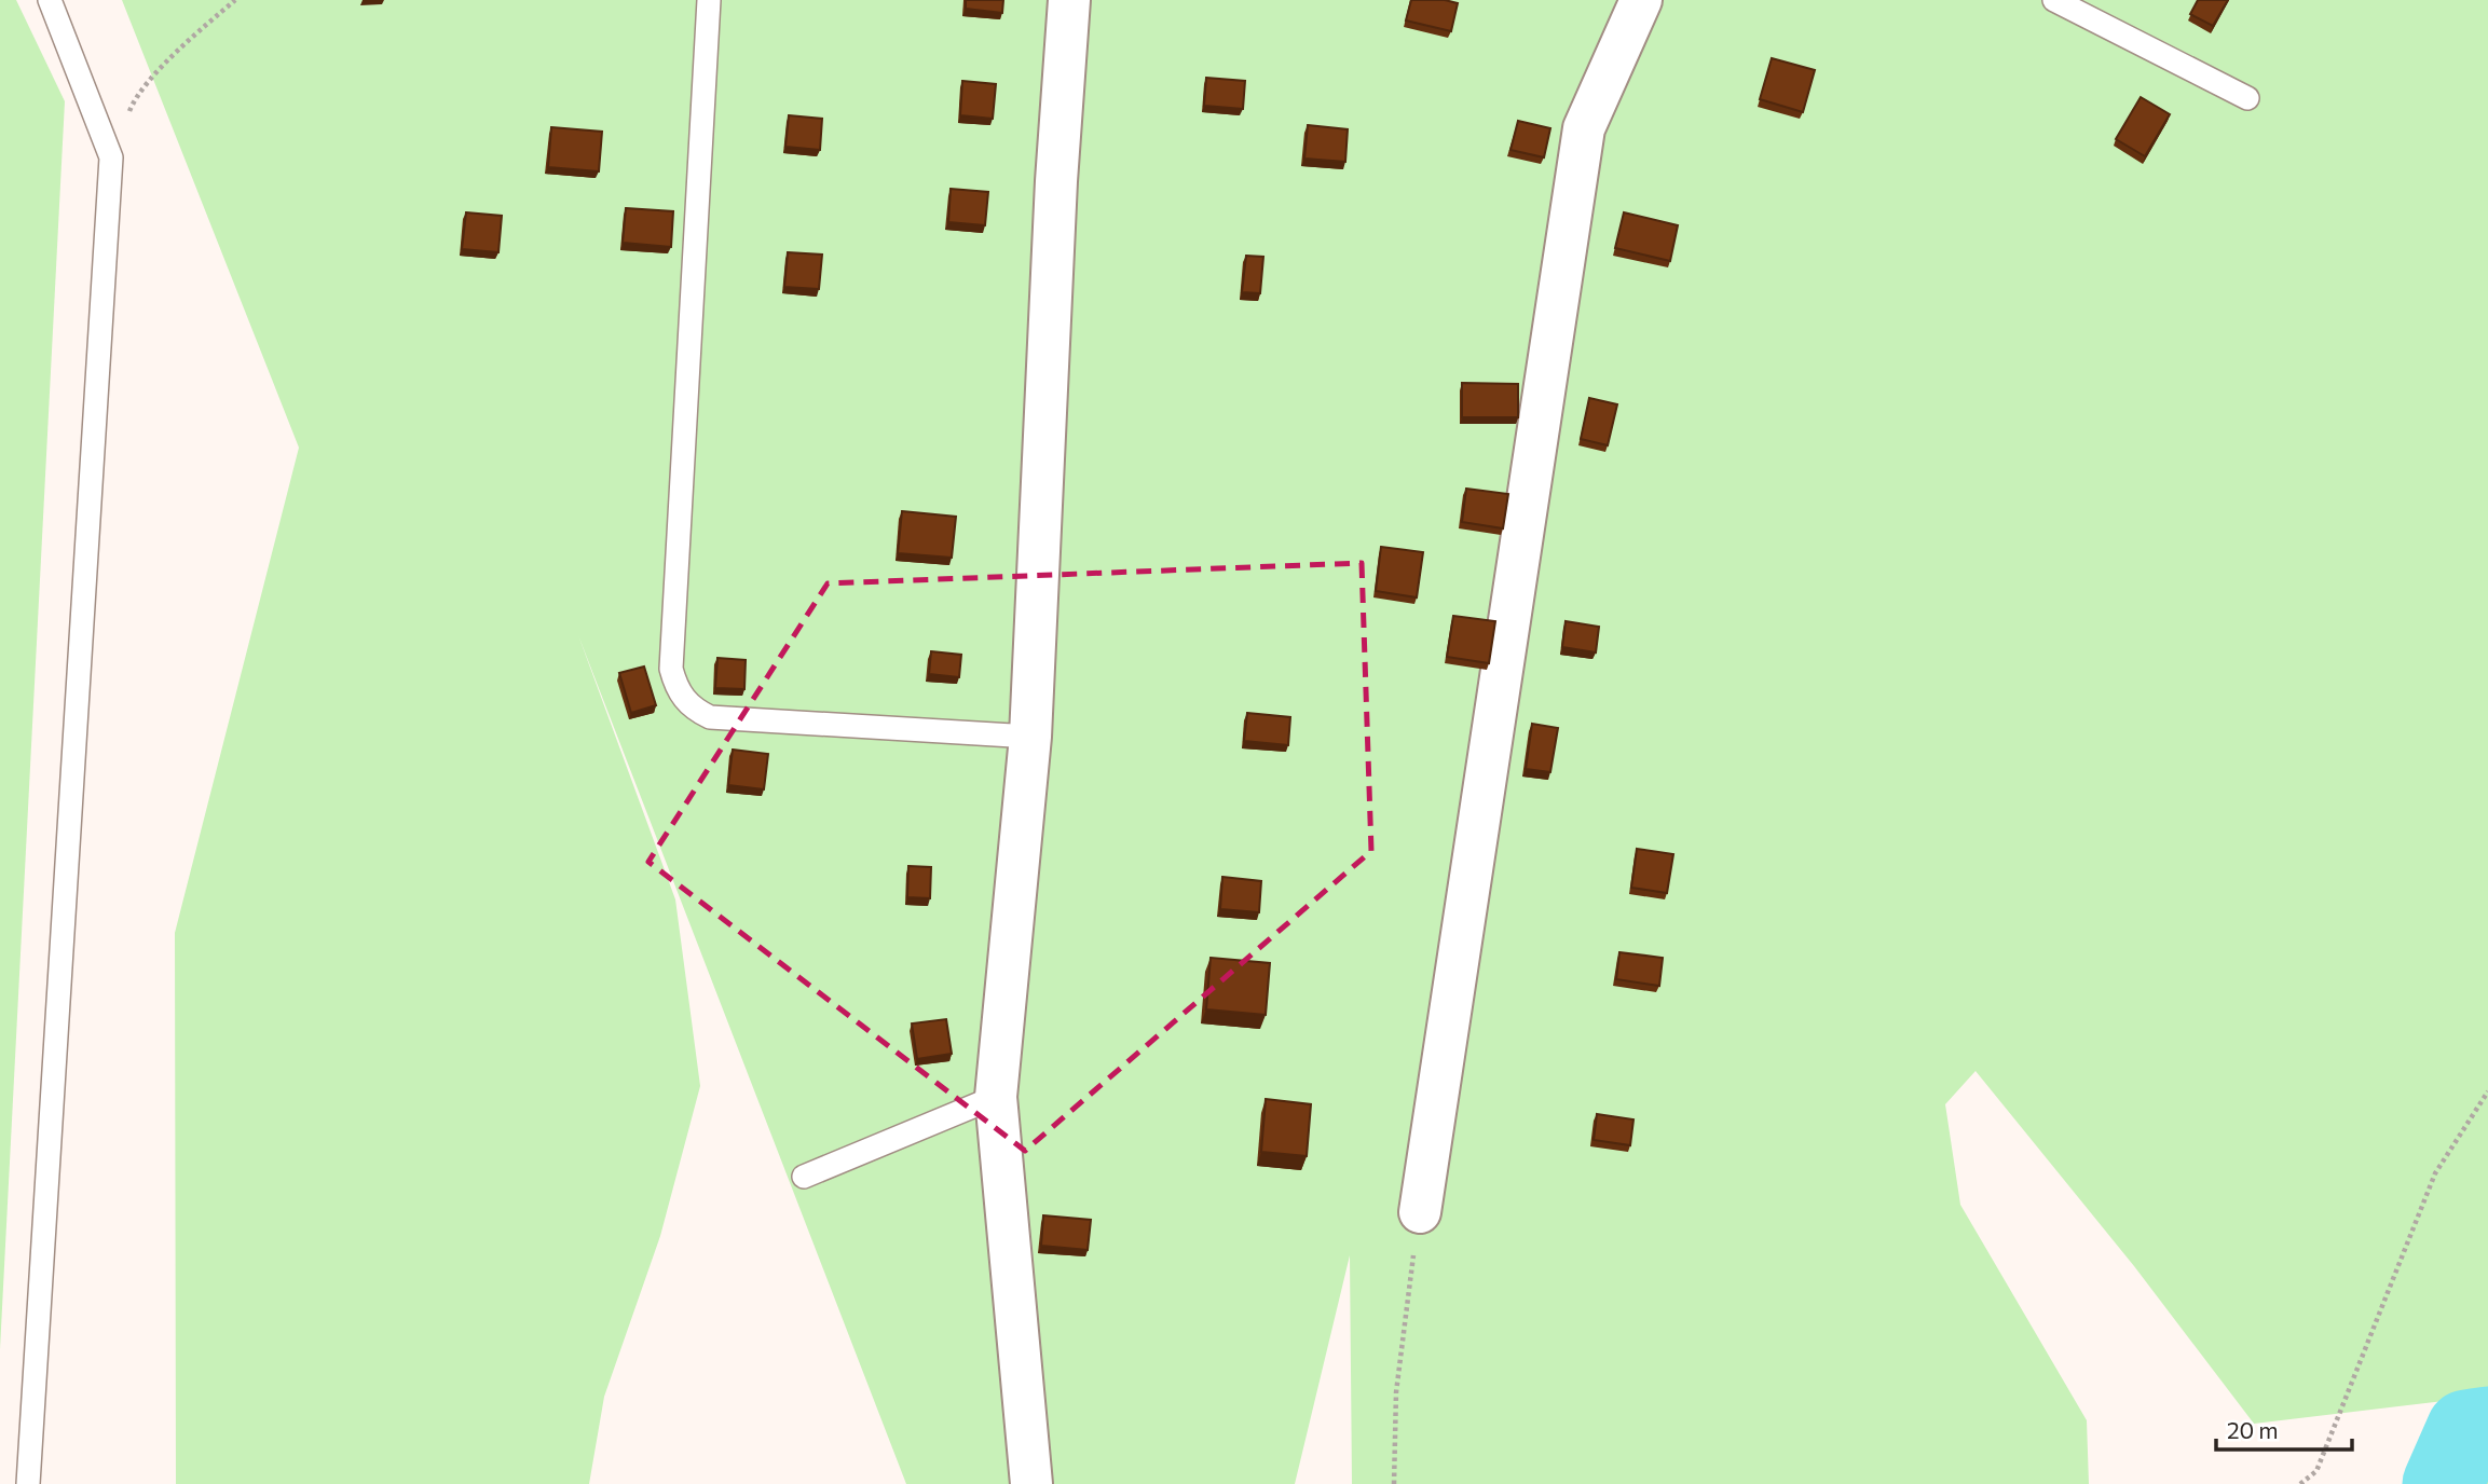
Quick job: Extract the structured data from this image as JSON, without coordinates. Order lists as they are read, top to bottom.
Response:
{
  "scale_bar": "20 m"
}
